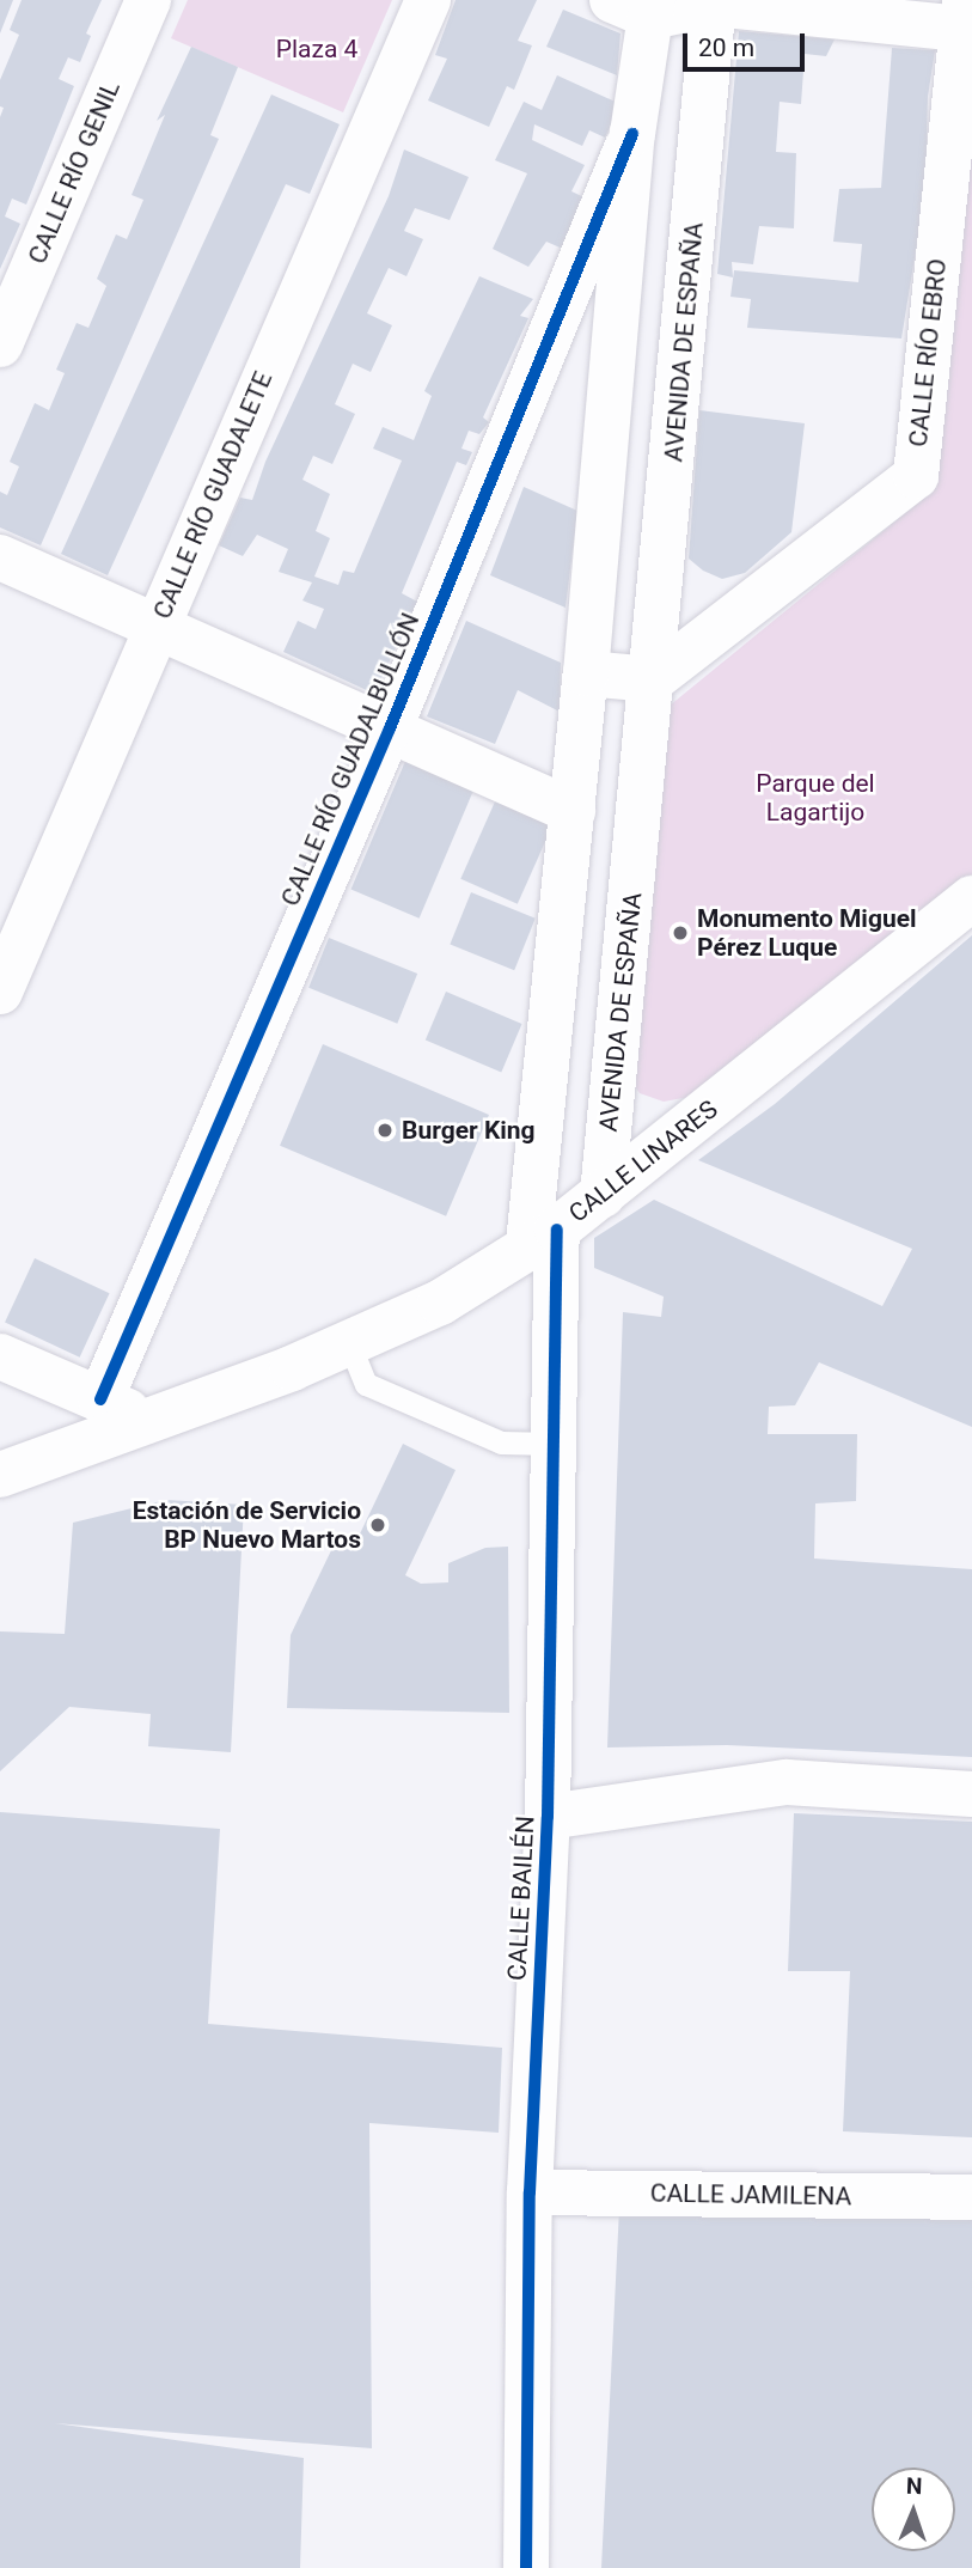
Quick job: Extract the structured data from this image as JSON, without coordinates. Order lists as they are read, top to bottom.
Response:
{
  "streets": {
    "street": [
      "CALLE RÍO GENIL",
      "AVENIDA DE ESPAÑA",
      "CALLE RÍO EBRO",
      "CALLE RÍO GUADALETE",
      "CALLE RÍO GUADALBULLÓN",
      "CALLE LINARES",
      "CALLE BAILÉN",
      "CALLE JAMILENA"
    ]
  },
  "crossings": [
    ["AVENIDA DE ESPAÑA", "CALLE RÍO EBRO"],
    ["AVENIDA DE ESPAÑA", "CALLE LINARES"],
    ["CALLE LINARES", "CALLE BAILÉN"],
    ["CALLE BAILÉN", "CALLE JAMILENA"]
  ],
  "parks": ["Plaza 4", "Parque del Lagartijo"],
  "places": ["Monumento Miguel Pérez Luque", "Burger King", "Estación de Servicio BP Nuevo Martos"],
  "scale_bar": "20 m",
  "north": "top"
}
